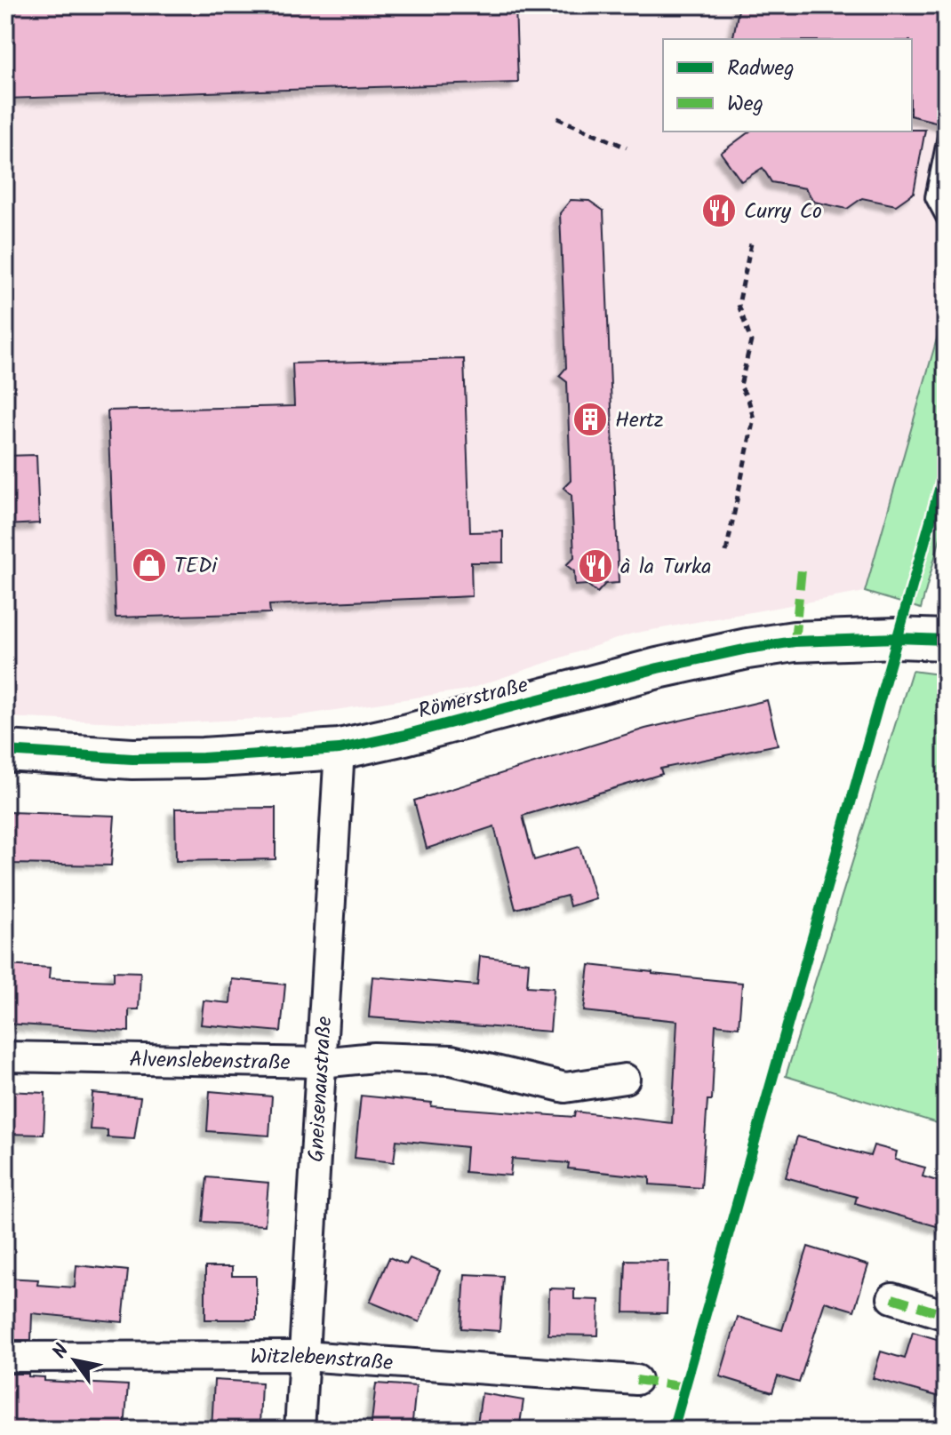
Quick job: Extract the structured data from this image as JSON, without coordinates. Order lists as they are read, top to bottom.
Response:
{
  "streets": {
    "main road": ["Römerstraße"],
    "street": ["Alvenslebenstraße", "Gneisenaustraße", "Witzlebenstraße"]
  },
  "crossings": [
    ["Römerstraße", "Gneisenaustraße"],
    ["Alvenslebenstraße", "Gneisenaustraße"],
    ["Gneisenaustraße", "Witzlebenstraße"]
  ],
  "places": {
    "restaurant": ["Curry Co", "à la Turka"],
    "building": ["Hertz"],
    "shop": ["TEDi"]
  },
  "legend": ["Radweg", "Weg"],
  "north": "top left"
}
